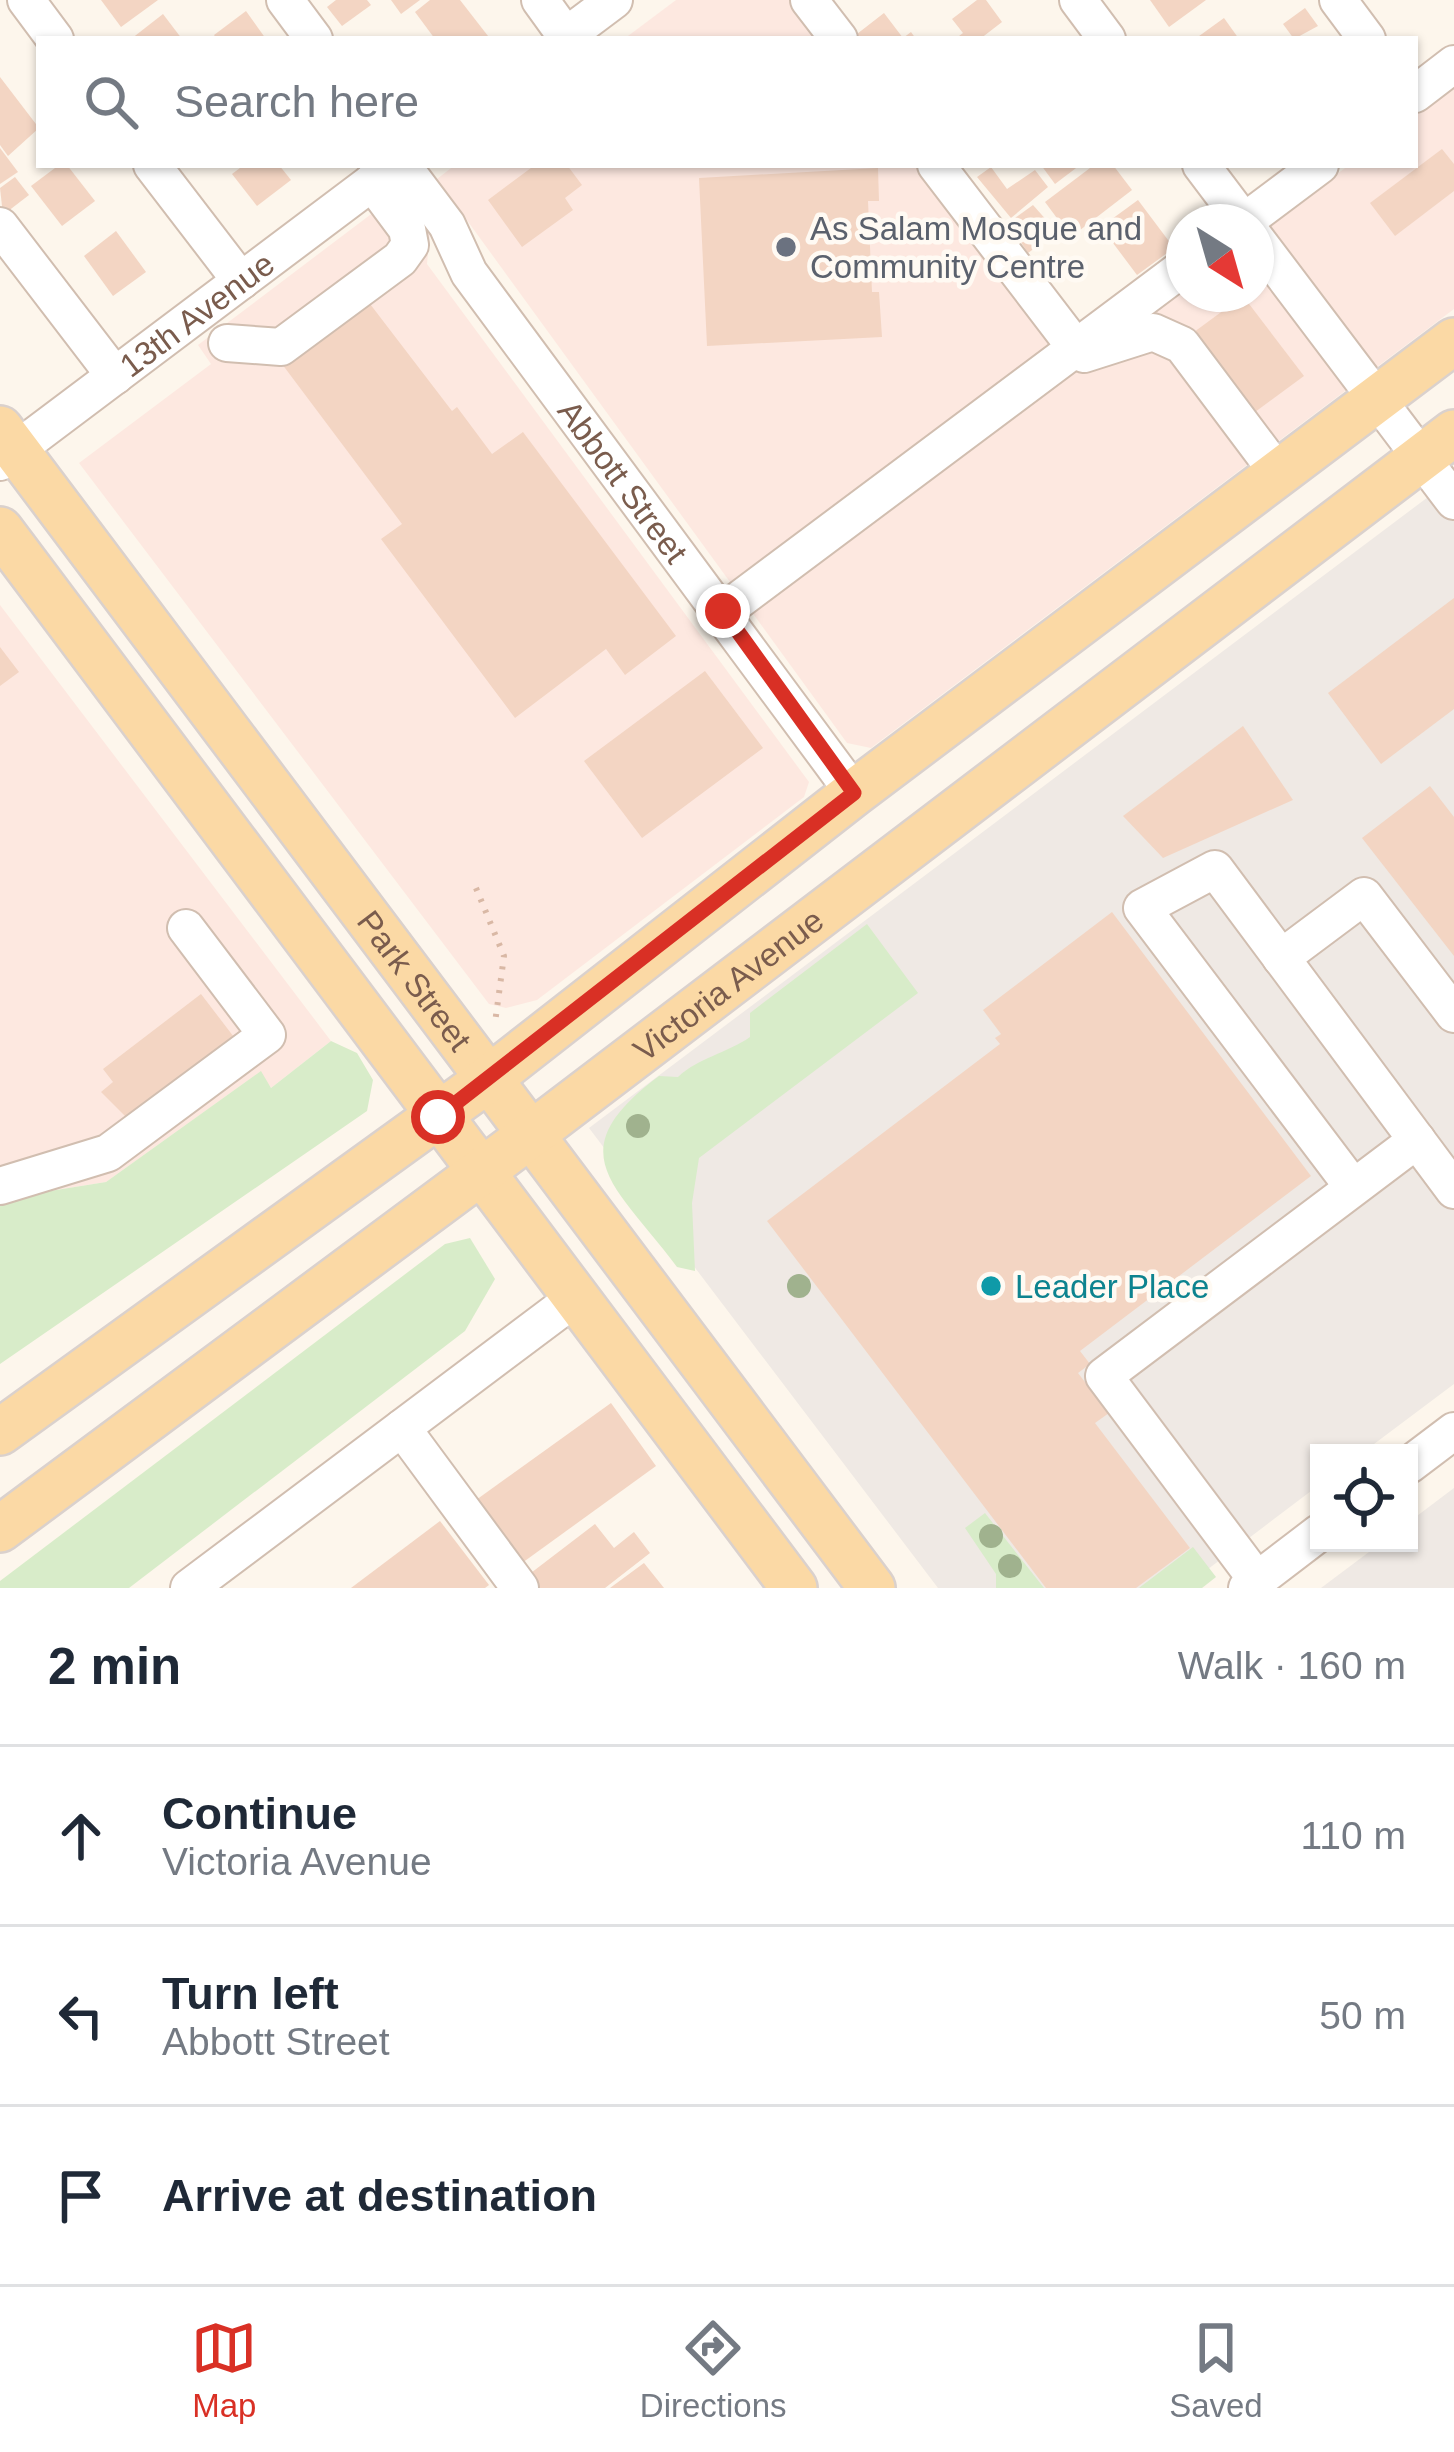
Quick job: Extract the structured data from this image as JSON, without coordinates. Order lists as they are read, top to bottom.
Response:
{
  "streets": {
    "main road": ["Park Street", "Victoria Avenue"],
    "street": ["13th Avenue", "Abbott Street"]
  },
  "crossings": [
    ["13th Avenue", "Abbott Street"],
    ["13th Avenue", "Park Street"],
    ["Park Street", "Victoria Avenue"]
  ],
  "places": ["As Salam Mosque and Community Centre", "Leader Place"],
  "north": "bottom right",
  "page": {
    "search": "Search here",
    "heading": ["2 min", "Walk · 160 m"],
    "list": [
      ["Continue", "Victoria Avenue", "110 m"],
      ["Turn left", "Abbott Street", "50 m"],
      "Arrive at destination"
    ],
    "nav": ["Map", "Directions", "Saved"]
  }
}
